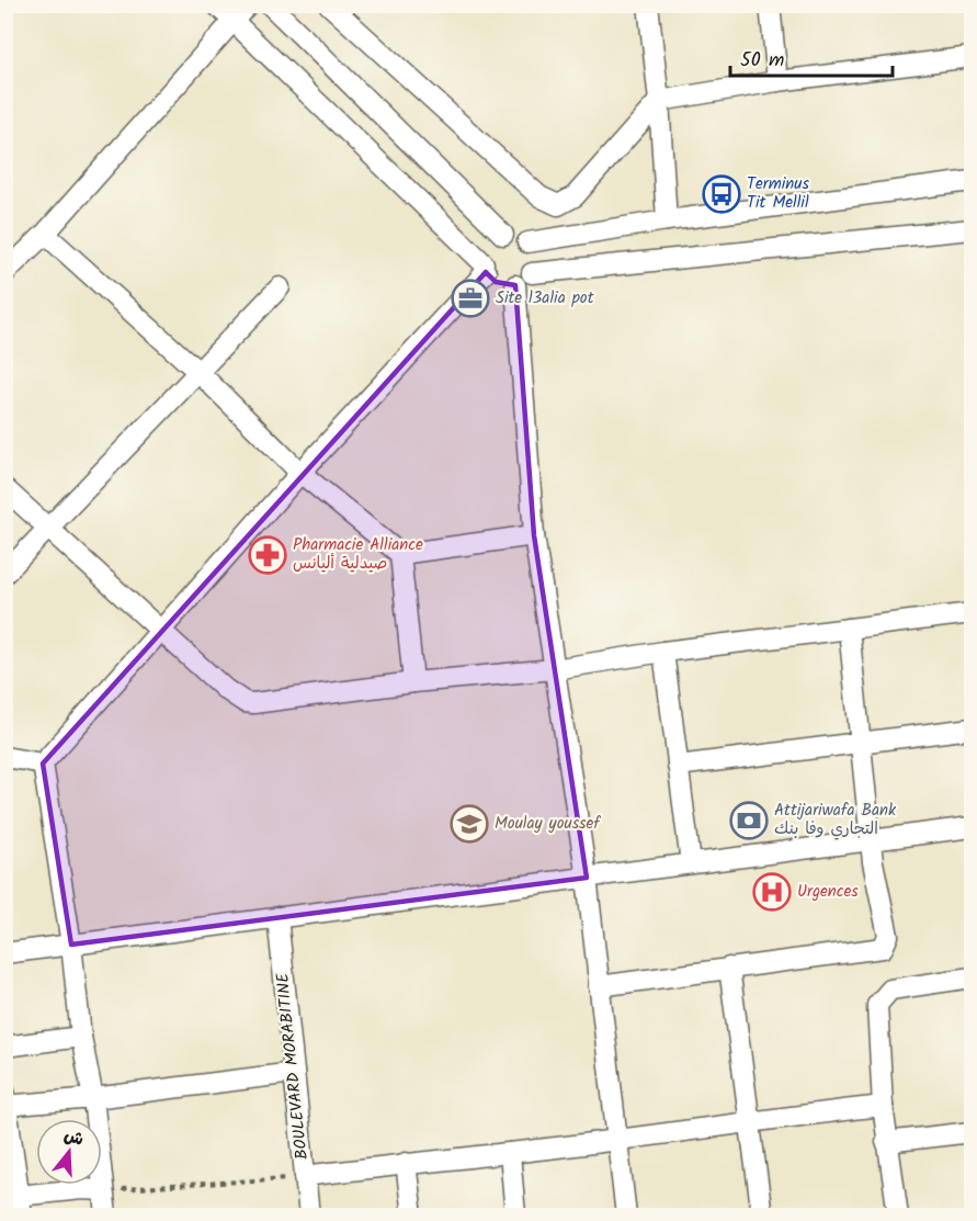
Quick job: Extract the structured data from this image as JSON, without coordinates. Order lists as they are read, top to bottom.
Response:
{
  "streets": {
    "street": ["BOULEVARD MORABITINE"]
  },
  "places": {
    "bus stop": ["Terminus Tit Mellil"],
    "office": ["Site l3alia pot"],
    "pharmacy": ["Pharmacie Alliance صيدلية أليانس"],
    "bank": ["Attijariwafa Bank التجاري وفا بنك"],
    "school or university": ["Moulay youssef"],
    "hospital": ["Urgences"]
  },
  "scale_bar": "50 m",
  "north": "top"
}
